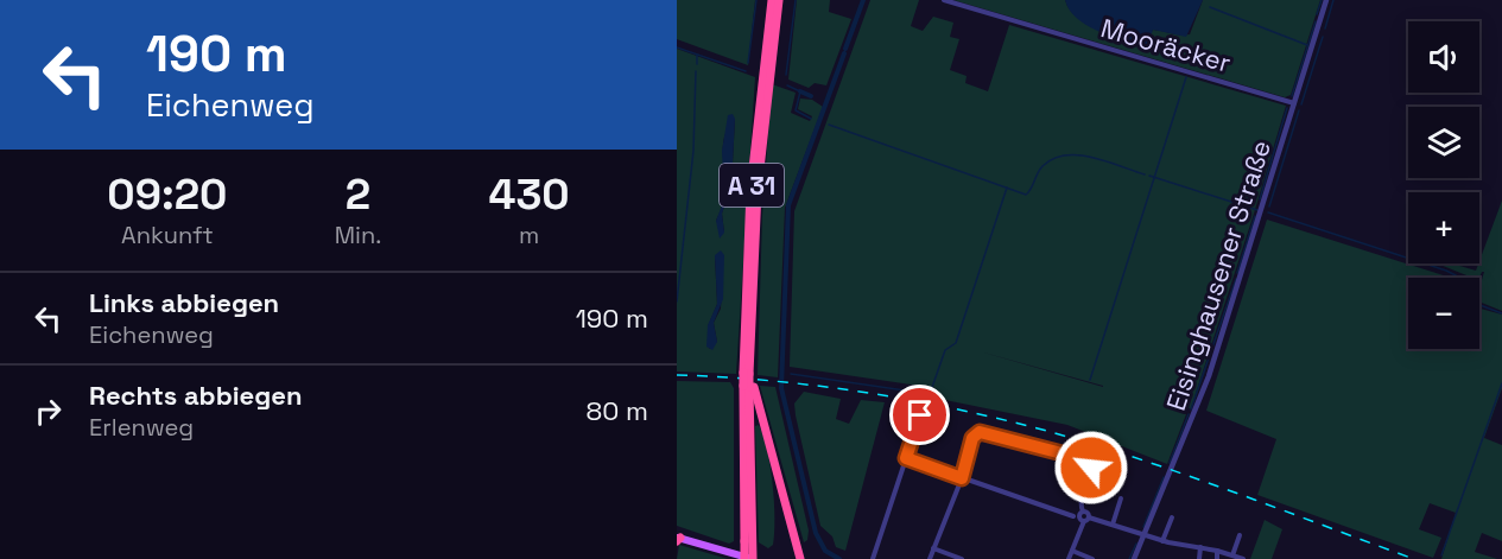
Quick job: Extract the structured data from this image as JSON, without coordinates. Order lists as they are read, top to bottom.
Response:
{
  "streets": {
    "highway": ["A 31"],
    "street": ["Mooräcker", "Eisinghausener Straße"]
  },
  "crossings": [
    ["Mooräcker", "Eisinghausener Straße"]
  ],
  "page": {
    "turn": ["190 m", "Eichenweg"],
    "map_buttons": ["+", "−"],
    "eta": [
      "09:20",
      "Ankunft",
      "2",
      "Min.",
      "430",
      "m"
    ],
    "list": [
      {
        "name": "Links abbiegen",
        "note": "Eichenweg",
        "value": "190 m"
      },
      {
        "name": "Rechts abbiegen",
        "note": "Erlenweg",
        "value": "80 m"
      }
    ]
  }
}
